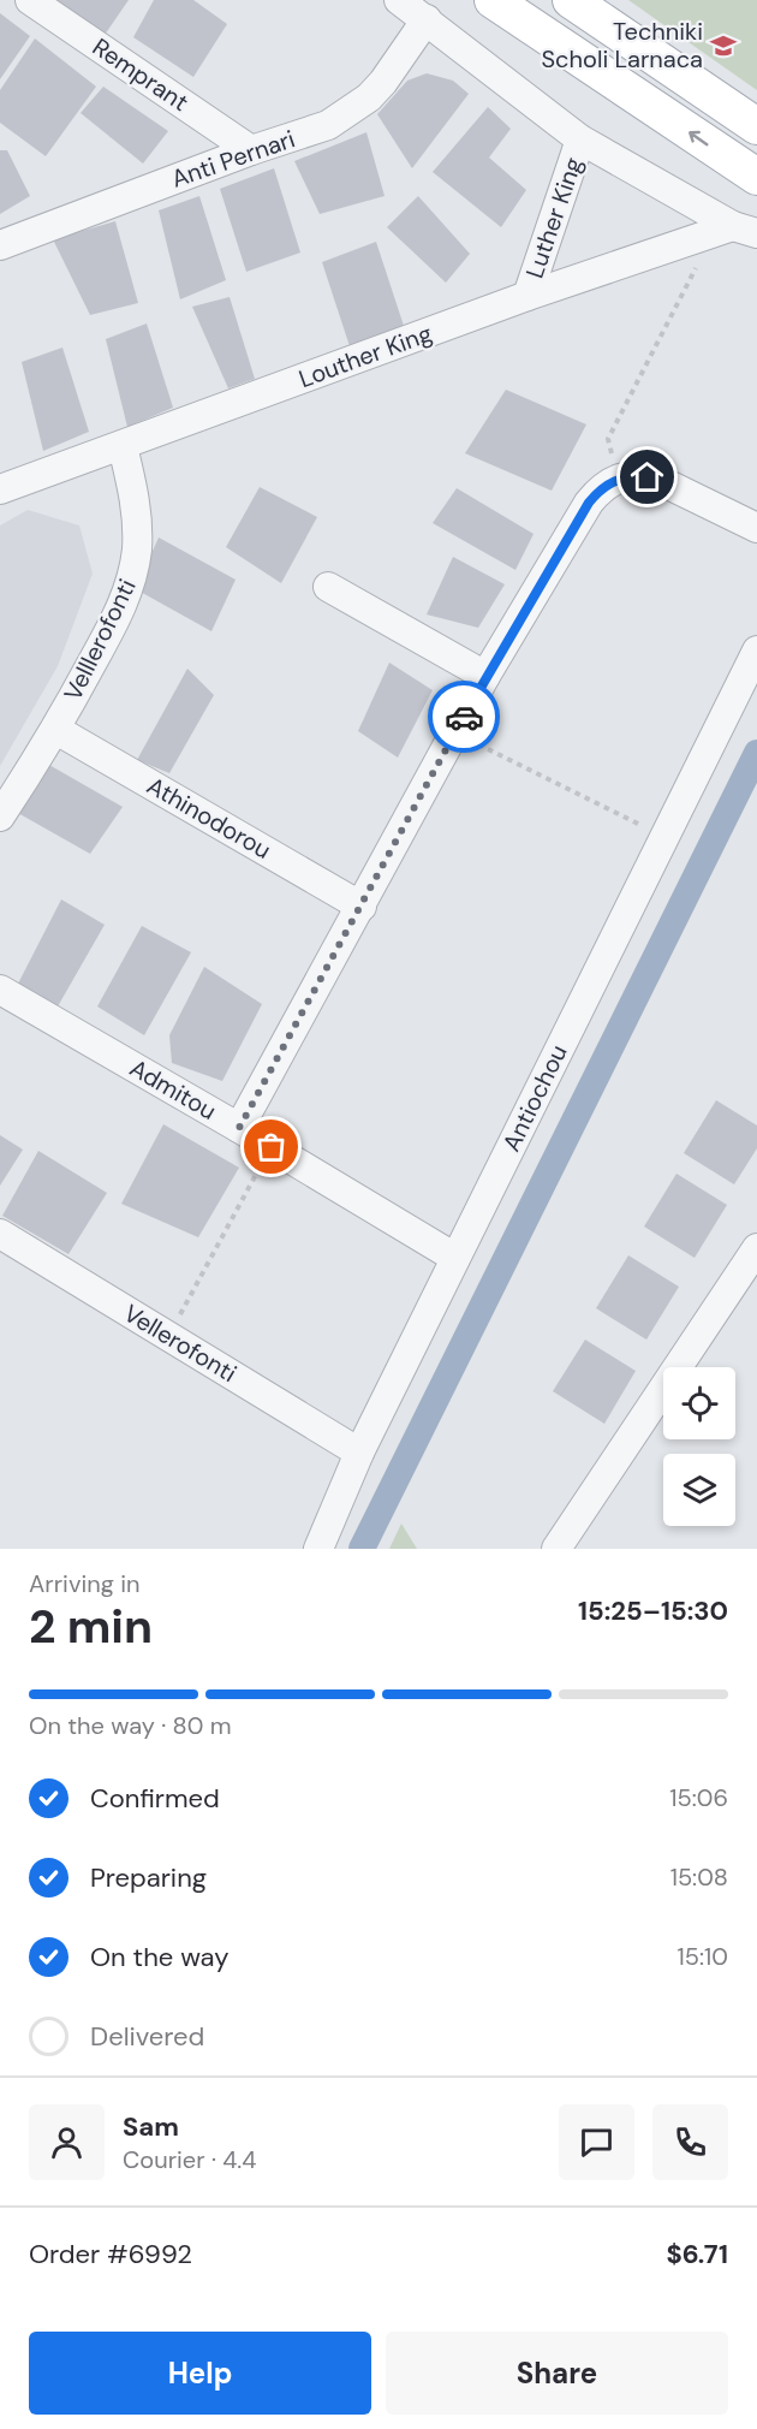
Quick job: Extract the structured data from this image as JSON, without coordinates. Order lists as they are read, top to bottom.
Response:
{
  "streets": {
    "street": [
      "Remprant",
      "Anti Pernari",
      "Luther King",
      "Louther King",
      "Velllerofonti",
      "Athinodorou",
      "Admitou",
      "Antiochou",
      "Vellerofonti"
    ]
  },
  "crossings": [
    ["Remprant", "Anti Pernari"],
    ["Luther King", "Louther King"],
    ["Louther King", "Velllerofonti"],
    ["Velllerofonti", "Athinodorou"],
    ["Admitou", "Antiochou"],
    ["Antiochou", "Vellerofonti"]
  ],
  "places": {
    "school or university": ["Techniki Scholi Larnaca"]
  },
  "page": {
    "heading": ["2 min", "Arriving in", "15:25–15:30"],
    "panel": [
      "Sam",
      "Courier · 4.4",
      "Order #6992",
      "$6.71"
    ],
    "bar": "On the way · 80 m",
    "list": [
      ["Confirmed", "15:06"],
      ["Preparing", "15:08"],
      ["On the way", "15:10"],
      "Delivered"
    ],
    "buttons": ["Help", "Share"]
  }
}
